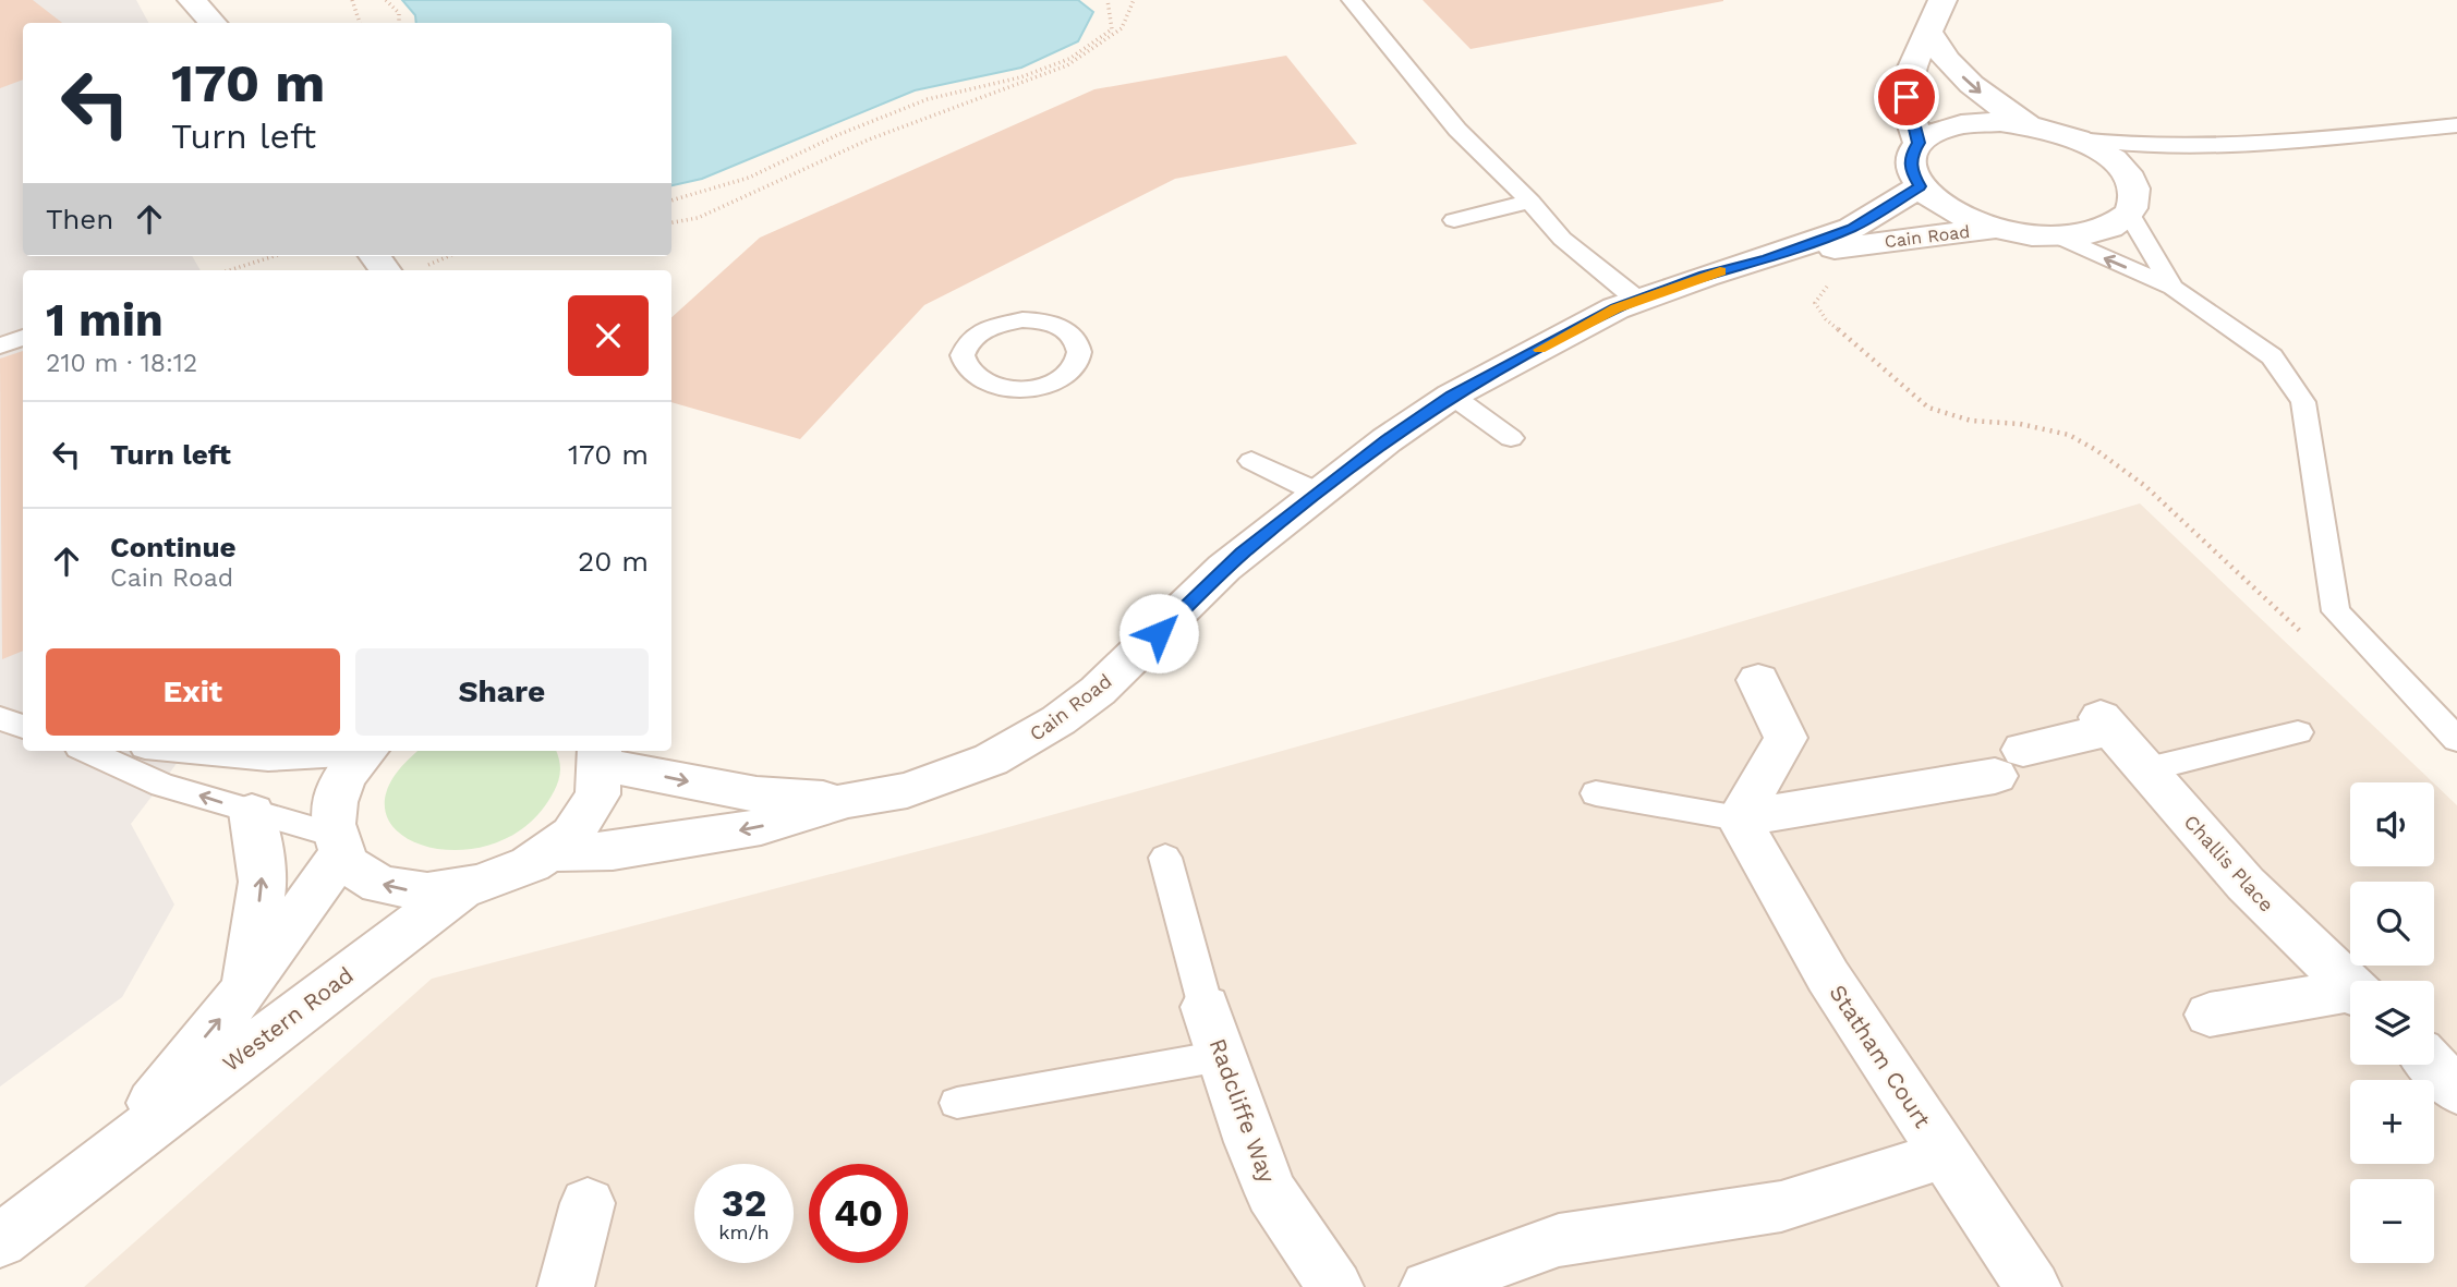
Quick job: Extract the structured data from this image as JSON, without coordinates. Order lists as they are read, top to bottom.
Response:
{
  "streets": {
    "street": [
      "Cain Road",
      "Challis Place",
      "Western Road",
      "Statham Court",
      "Radcliffe Way"
    ]
  },
  "crossings": [
    ["Challis Place", "Statham Court"]
  ],
  "page": {
    "turn": ["170 m", "Turn left"],
    "then": "Then",
    "heading": ["1 min", "210 m · 18:12"],
    "list": [
      {
        "name": "Turn left",
        "value": "170 m"
      },
      {
        "name": "Continue",
        "note": "Cain Road",
        "value": "20 m"
      }
    ],
    "buttons": ["Exit", "Share"],
    "map_buttons": ["+", "−"],
    "speed": "32 km/h",
    "limit": "40"
  }
}
